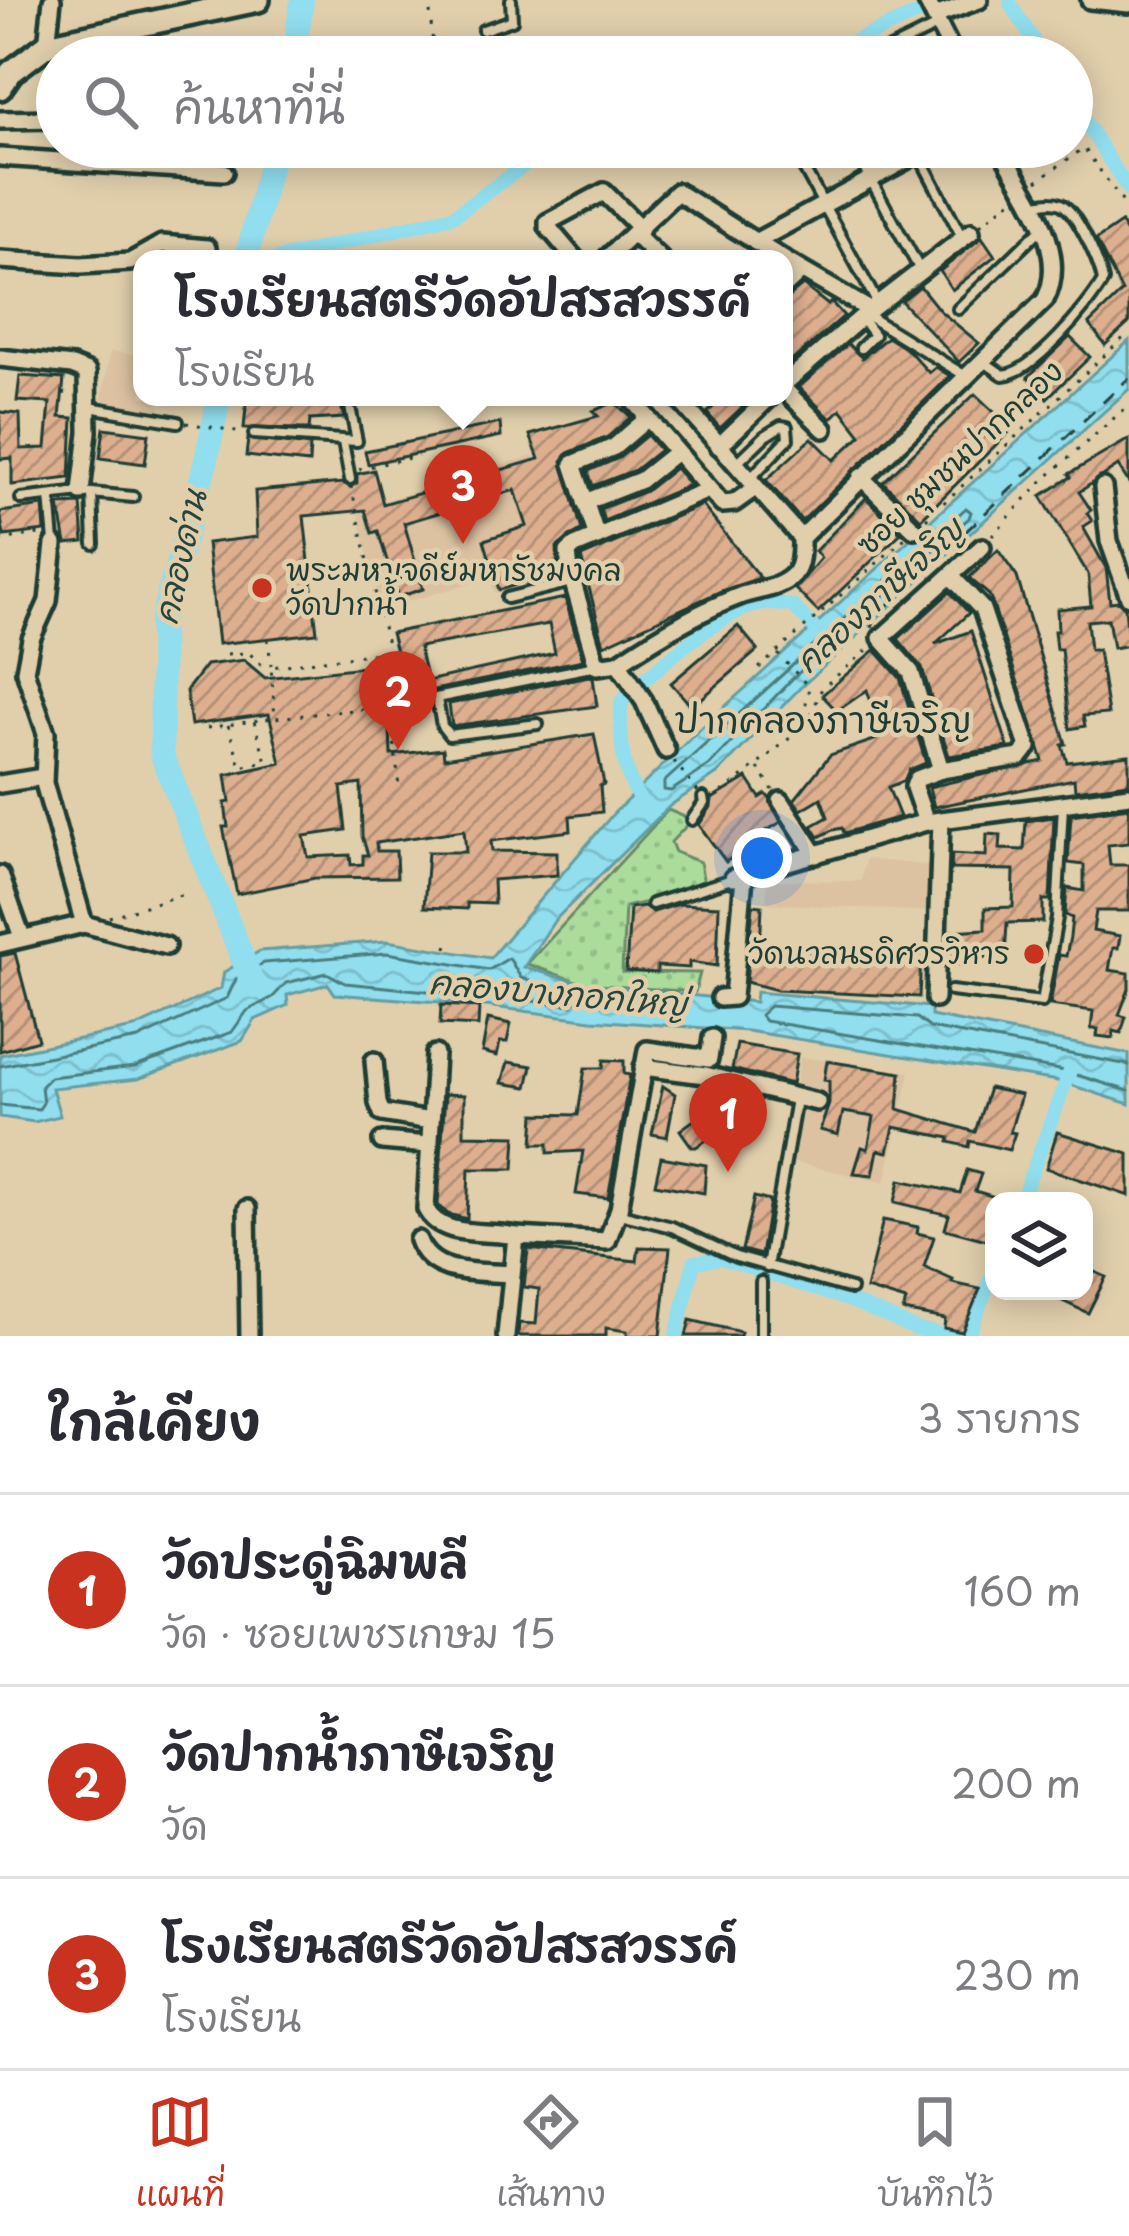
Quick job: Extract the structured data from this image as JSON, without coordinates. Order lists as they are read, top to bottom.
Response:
{
  "streets": {
    "path": ["ซอย ชุมชนปากคลอง"]
  },
  "districts": ["ปากคลองภาษีเจริญ"],
  "water": ["คลองด่าน", "คลองภาษีเจริญ", "คลองบางกอกใหญ่"],
  "places": ["พระมหาเจดีย์มหารัชมงคล วัดปากน้ำ", "วัดนวลนรดิศวรวิหาร"],
  "page": {
    "search": "ค้นหาที่นี่",
    "popup": ["โรงเรียนสตรีวัดอัปสรสวรรค์", "โรงเรียน"],
    "pins": ["3", "2", "1"],
    "heading": ["ใกล้เคียง", "3 รายการ"],
    "list": [
      {
        "mark": "1",
        "name": "วัดประดู่ฉิมพลี",
        "note": "วัด · ซอยเพชรเกษม 15",
        "value": "160 m"
      },
      {
        "mark": "2",
        "name": "วัดปากน้ำภาษีเจริญ",
        "note": "วัด",
        "value": "200 m"
      },
      {
        "mark": "3",
        "name": "โรงเรียนสตรีวัดอัปสรสวรรค์",
        "note": "โรงเรียน",
        "value": "230 m"
      }
    ],
    "nav": ["แผนที่", "เส้นทาง", "บันทึกไว้"]
  }
}
